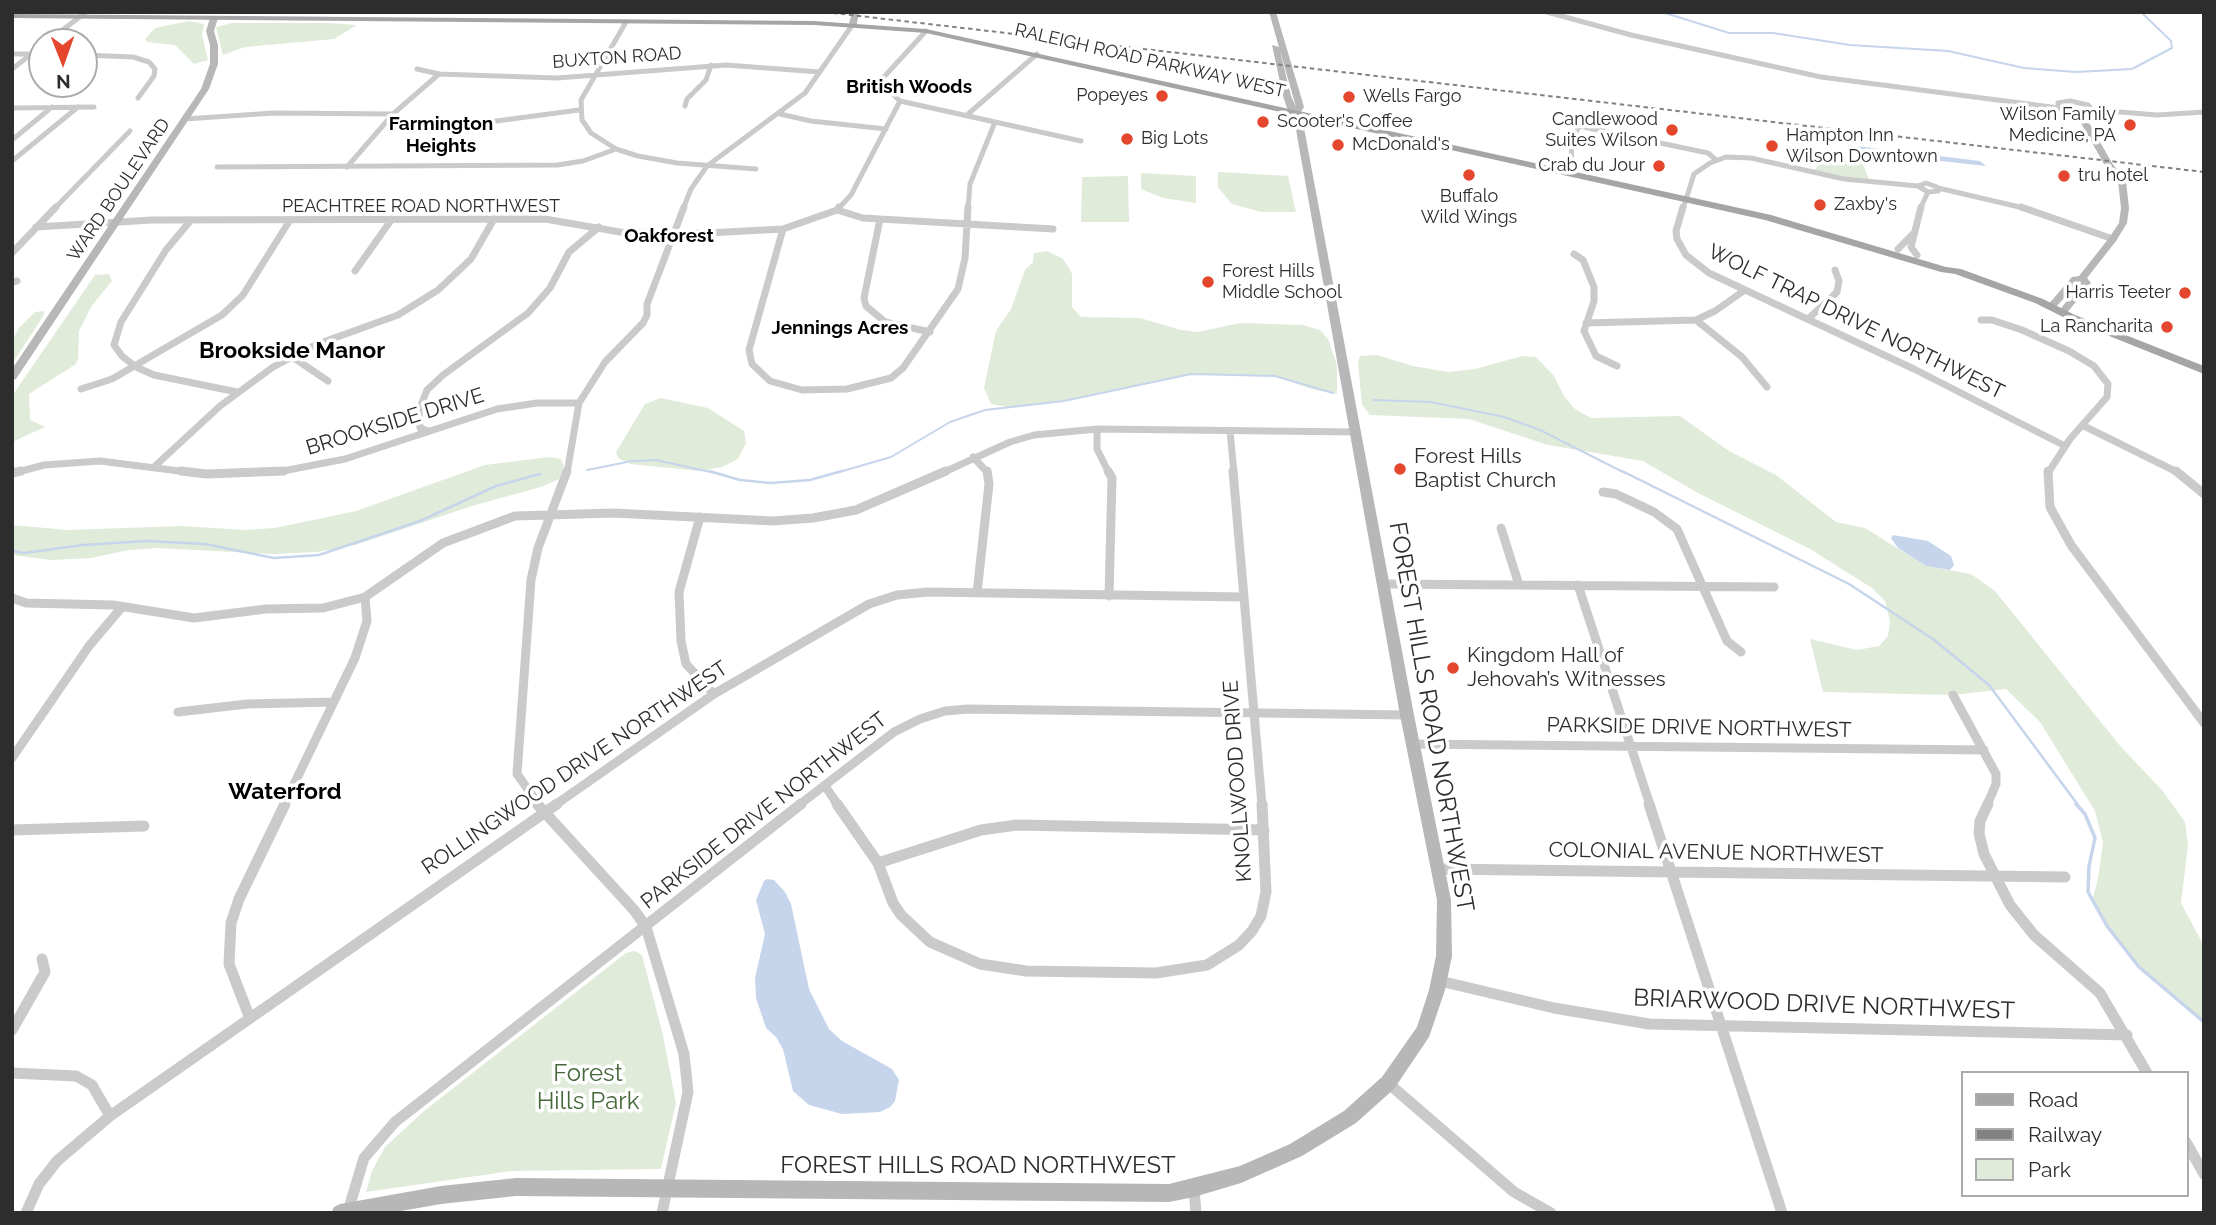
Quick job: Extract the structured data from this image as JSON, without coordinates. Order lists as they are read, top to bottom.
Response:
{
  "streets": {
    "main road": ["RALEIGH ROAD PARKWAY WEST", "WARD BOULEVARD", "FOREST HILLS ROAD NORTHWEST"],
    "street": [
      "BUXTON ROAD",
      "PEACHTREE ROAD NORTHWEST",
      "WOLF TRAP DRIVE NORTHWEST",
      "BROOKSIDE DRIVE",
      "PARKSIDE DRIVE NORTHWEST",
      "ROLLINGWOOD DRIVE NORTHWEST",
      "KNOLLWOOD DRIVE",
      "COLONIAL AVENUE NORTHWEST",
      "BRIARWOOD DRIVE NORTHWEST"
    ]
  },
  "crossings": [
    ["RALEIGH ROAD PARKWAY WEST", "WARD BOULEVARD"],
    ["RALEIGH ROAD PARKWAY WEST", "WOLF TRAP DRIVE NORTHWEST"],
    ["RALEIGH ROAD PARKWAY WEST", "FOREST HILLS ROAD NORTHWEST"],
    ["WARD BOULEVARD", "PEACHTREE ROAD NORTHWEST"],
    ["FOREST HILLS ROAD NORTHWEST", "PARKSIDE DRIVE NORTHWEST"],
    ["FOREST HILLS ROAD NORTHWEST", "COLONIAL AVENUE NORTHWEST"],
    ["FOREST HILLS ROAD NORTHWEST", "BRIARWOOD DRIVE NORTHWEST"],
    ["PARKSIDE DRIVE NORTHWEST", "KNOLLWOOD DRIVE"],
    ["ROLLINGWOOD DRIVE NORTHWEST", "KNOLLWOOD DRIVE"]
  ],
  "districts": [
    "British Woods",
    "Farmington Heights",
    "Oakforest",
    "Jennings Acres",
    "Brookside Manor",
    "Waterford"
  ],
  "parks": ["Forest Hills Park"],
  "places": [
    "Popeyes",
    "Wells Fargo",
    "Scooter's Coffee",
    "Wilson Family Medicine, PA",
    "Candlewood Suites Wilson",
    "Big Lots",
    "McDonald's",
    "Hampton Inn Wilson Downtown",
    "Crab du Jour",
    "Buffalo Wild Wings",
    "tru hotel",
    "Zaxby's",
    "Forest Hills Middle School",
    "Harris Teeter",
    "La Rancharita",
    "Forest Hills Baptist Church",
    "Kingdom Hall of Jehovah’s Witnesses"
  ],
  "legend": ["Road", "Railway", "Park"],
  "north": "bottom"
}
